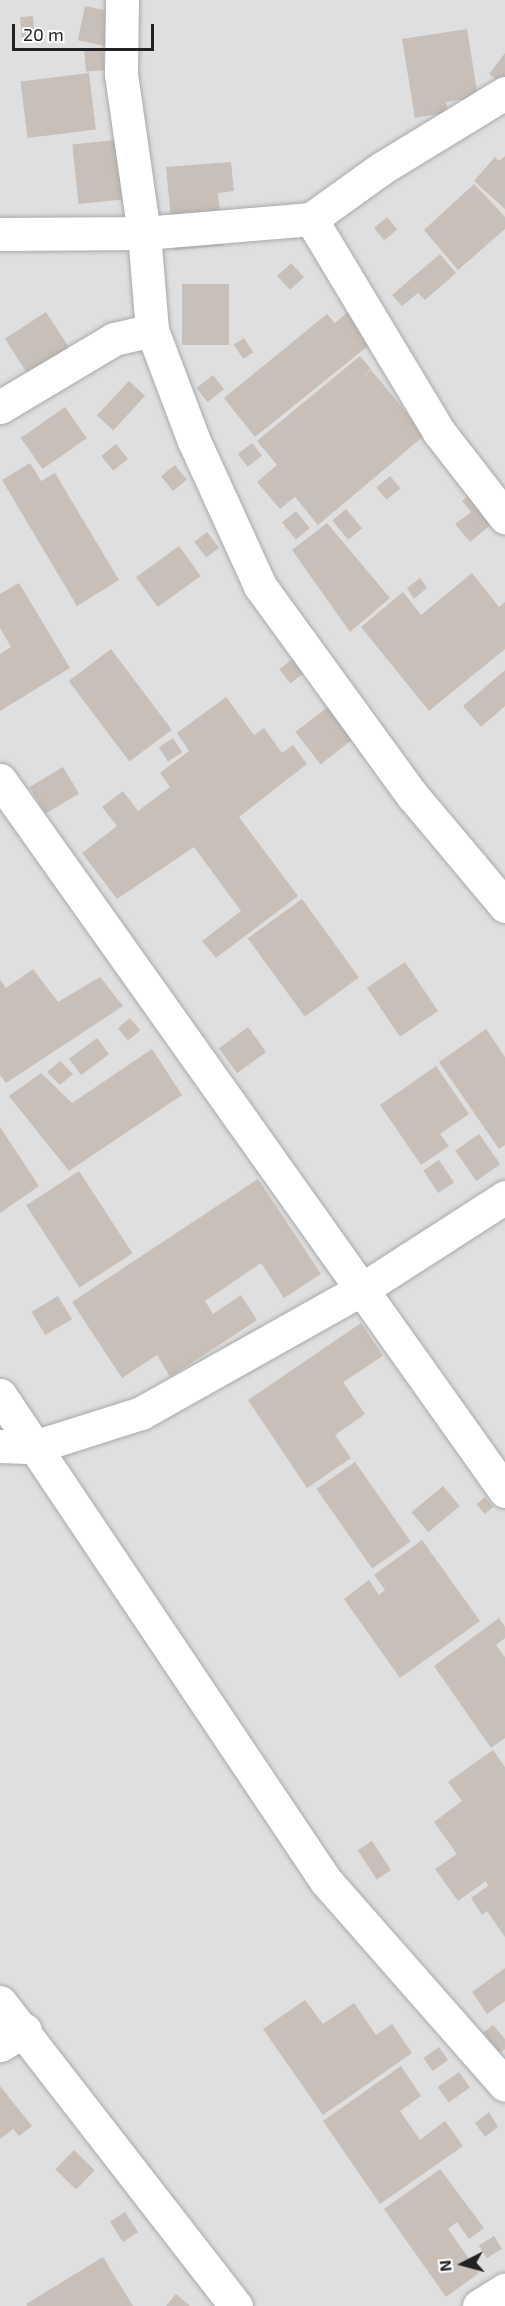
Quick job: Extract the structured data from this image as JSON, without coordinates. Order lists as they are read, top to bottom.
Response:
{
  "scale_bar": "20 m",
  "north": "left"
}
